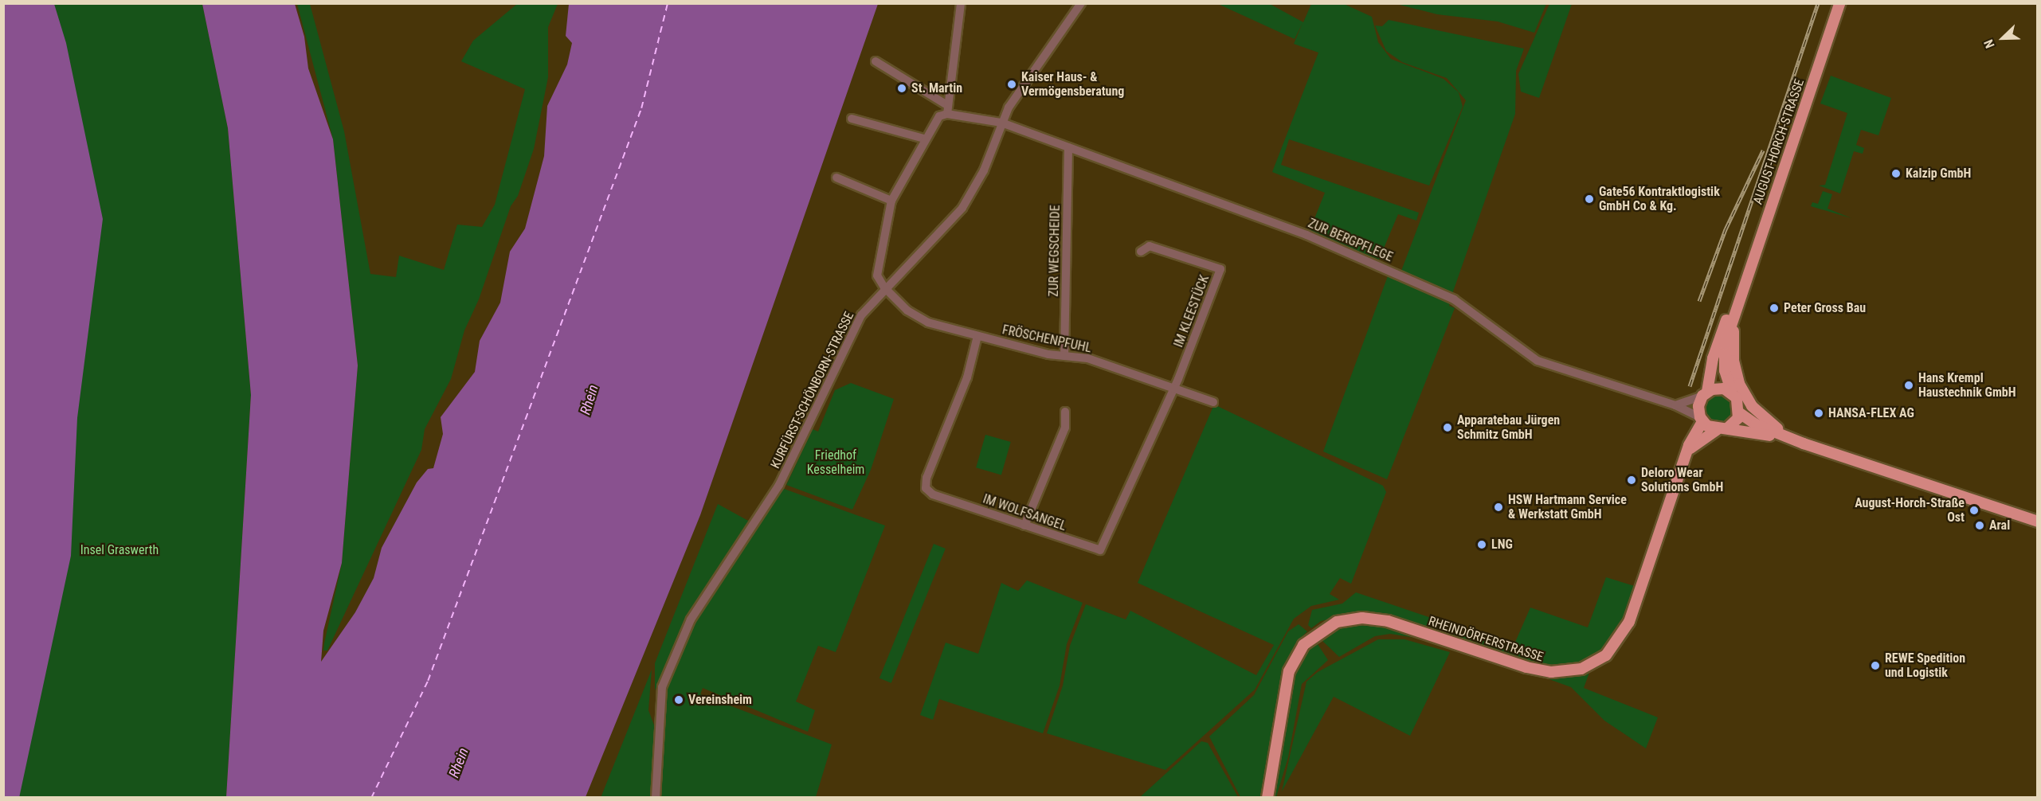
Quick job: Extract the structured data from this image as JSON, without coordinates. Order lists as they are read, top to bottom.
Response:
{
  "streets": {
    "main road": ["AUGUST-HORCH-STRASSE", "RHEINDÖRFERSTRASSE"],
    "street": [
      "ZUR BERGPFLEGE",
      "ZUR WEGSCHEIDE",
      "IM KLEESTÜCK",
      "FRÖSCHENPFUHL",
      "KURFÜRST-SCHÖNBORN-STRASSE",
      "IM WOLFSANGEL"
    ]
  },
  "crossings": [
    ["AUGUST-HORCH-STRASSE", "ZUR BERGPFLEGE"],
    ["AUGUST-HORCH-STRASSE", "RHEINDÖRFERSTRASSE"],
    ["ZUR BERGPFLEGE", "ZUR WEGSCHEIDE"],
    ["ZUR BERGPFLEGE", "KURFÜRST-SCHÖNBORN-STRASSE"],
    ["ZUR BERGPFLEGE", "RHEINDÖRFERSTRASSE"],
    ["ZUR WEGSCHEIDE", "FRÖSCHENPFUHL"],
    ["IM KLEESTÜCK", "FRÖSCHENPFUHL"],
    ["IM KLEESTÜCK", "IM WOLFSANGEL"],
    ["FRÖSCHENPFUHL", "KURFÜRST-SCHÖNBORN-STRASSE"],
    ["FRÖSCHENPFUHL", "IM WOLFSANGEL"]
  ],
  "water": ["Rhein"],
  "parks": ["Friedhof Kesselheim", "Insel Graswerth"],
  "places": [
    "Kaiser Haus- & Vermögensberatung",
    "St. Martin",
    "Kalzip GmbH",
    "Gate56 Kontraktlogistik GmbH Co & Kg.",
    "Peter Gross Bau",
    "Hans Krempl Haustechnik GmbH",
    "HANSA-FLEX AG",
    "Apparatebau Jürgen Schmitz GmbH",
    "Deloro Wear Solutions GmbH",
    "HSW Hartmann Service & Werkstatt GmbH",
    "August-Horch-Straße Ost",
    "Aral",
    "LNG",
    "REWE Spedition und Logistik",
    "Vereinsheim"
  ],
  "north": "bottom left"
}
